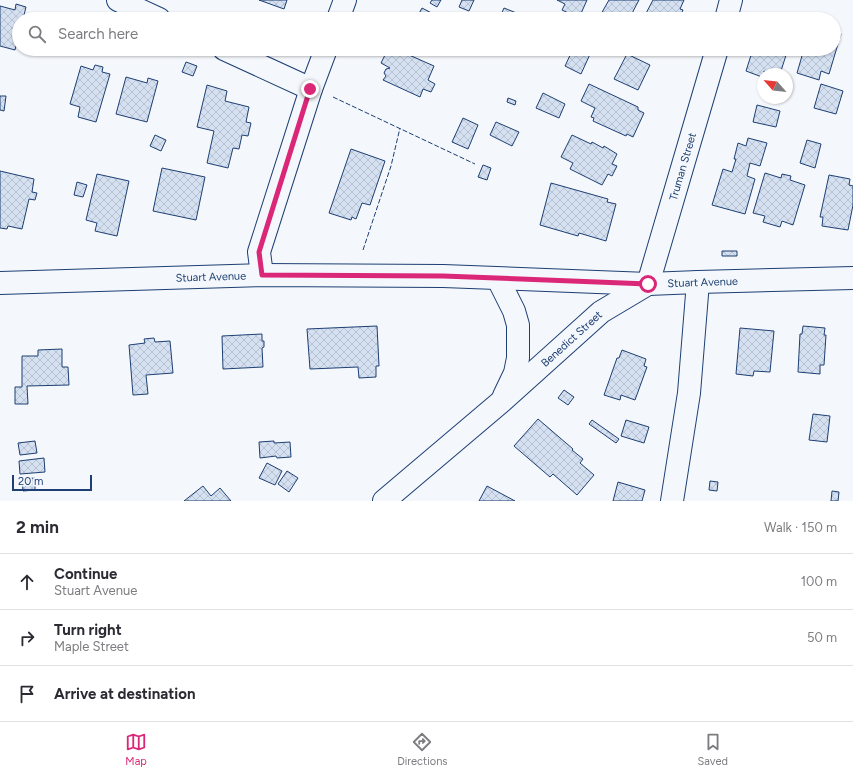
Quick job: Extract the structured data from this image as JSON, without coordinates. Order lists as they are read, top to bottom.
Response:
{
  "streets": {
    "street": ["Truman Street", "Stuart Avenue", "Benedict Street"]
  },
  "crossings": [
    ["Truman Street", "Stuart Avenue"],
    ["Truman Street", "Benedict Street"],
    ["Stuart Avenue", "Benedict Street"]
  ],
  "scale_bar": "20 m",
  "north": "top left",
  "page": {
    "search": "Search here",
    "scale": "20 m",
    "heading": ["2 min", "Walk · 150 m"],
    "list": [
      ["Continue", "Stuart Avenue", "100 m"],
      ["Turn right", "Maple Street", "50 m"],
      "Arrive at destination"
    ],
    "nav": ["Map", "Directions", "Saved"]
  }
}
